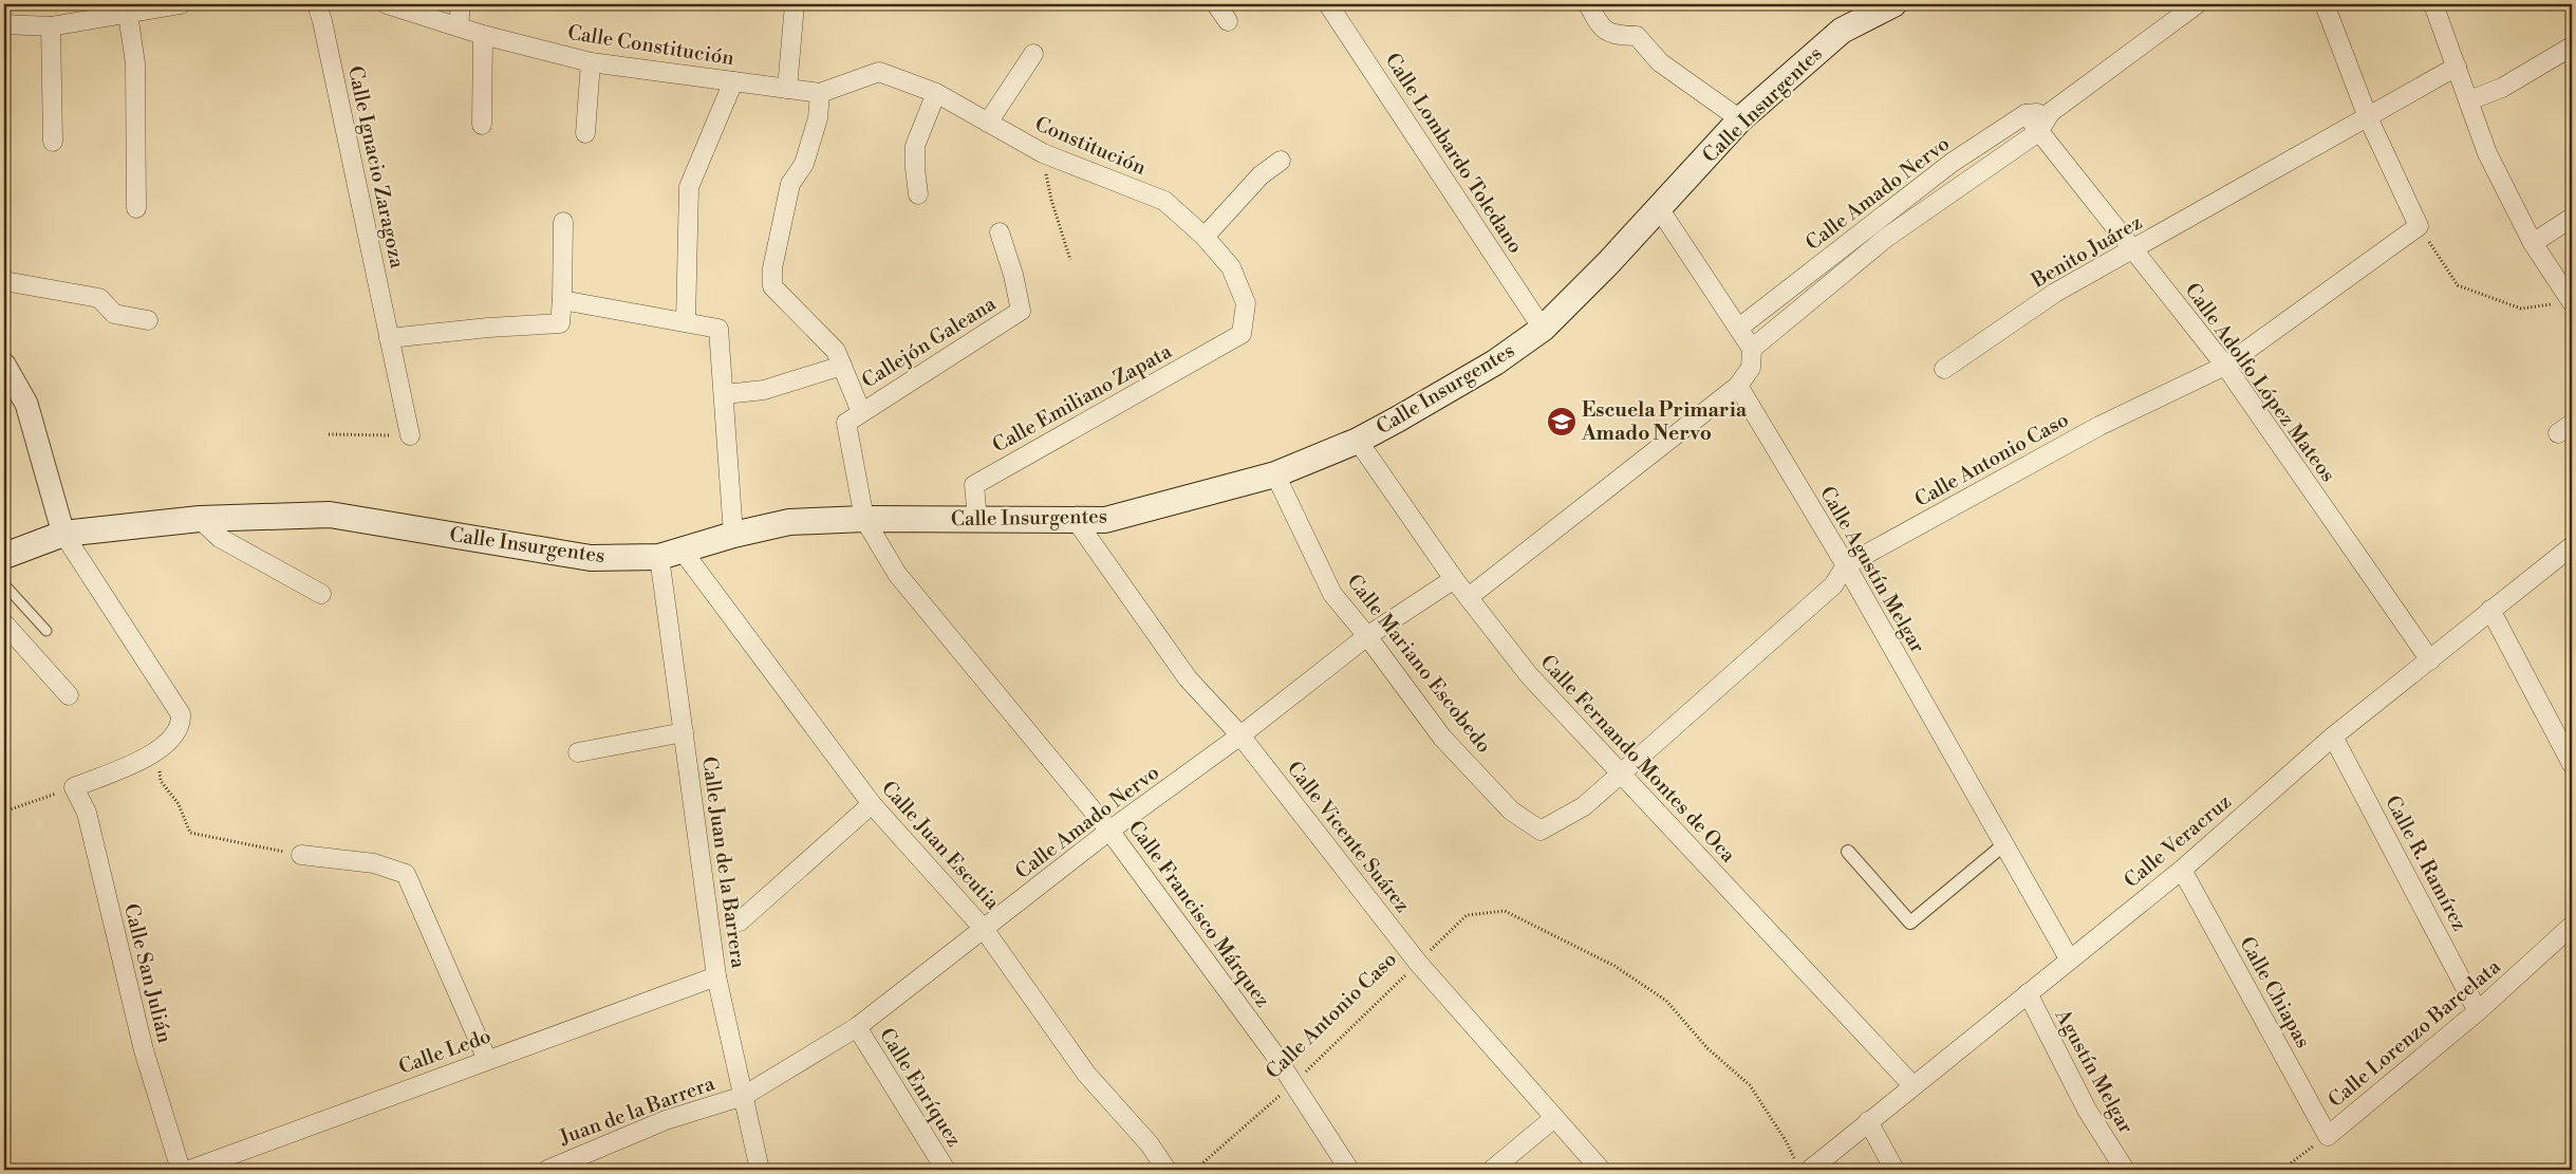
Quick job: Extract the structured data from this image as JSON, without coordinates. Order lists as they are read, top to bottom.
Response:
{
  "streets": {
    "main road": ["Calle Insurgentes"],
    "street": [
      "Calle Constitución",
      "Constitución",
      "Calle Lombardo Toledano",
      "Calle Ignacio Zaragoza",
      "Calle Amado Nervo",
      "Benito Juárez",
      "Callejón Galeana",
      "Calle Adolfo López Mateos",
      "Calle Emiliano Zapata",
      "Calle Antonio Caso",
      "Calle Agustín Melgar",
      "Calle Mariano Escobedo",
      "Calle Fernando Montes de Oca",
      "Calle Vicente Suárez",
      "Calle Veracruz",
      "Calle Juan Escutia",
      "Calle Juan de la Barrera",
      "Calle R. Ramírez",
      "Calle Francisco Márquez",
      "Calle San Julián",
      "Calle Chiapas",
      "Calle Lorenzo Barcelata",
      "Calle Ledo",
      "Agustín Melgar",
      "Calle Enríquez",
      "Juan de la Barrera"
    ]
  },
  "crossings": [
    ["Calle Constitución", "Constitución"],
    ["Calle Constitución", "Callejón Galeana"],
    ["Calle Insurgentes", "Calle Lombardo Toledano"],
    ["Calle Insurgentes", "Calle Emiliano Zapata"],
    ["Calle Insurgentes", "Calle Mariano Escobedo"],
    ["Calle Insurgentes", "Calle Fernando Montes de Oca"],
    ["Calle Insurgentes", "Calle Vicente Suárez"],
    ["Calle Insurgentes", "Calle Juan Escutia"],
    ["Calle Insurgentes", "Calle Juan de la Barrera"],
    ["Calle Insurgentes", "Calle Francisco Márquez"],
    ["Constitución", "Callejón Galeana"],
    ["Constitución", "Calle Emiliano Zapata"],
    ["Calle Amado Nervo", "Calle Adolfo López Mateos"],
    ["Calle Amado Nervo", "Calle Mariano Escobedo"],
    ["Calle Amado Nervo", "Calle Fernando Montes de Oca"],
    ["Calle Amado Nervo", "Calle Vicente Suárez"],
    ["Calle Amado Nervo", "Calle Juan Escutia"],
    ["Calle Amado Nervo", "Calle Juan de la Barrera"],
    ["Calle Amado Nervo", "Calle Francisco Márquez"],
    ["Calle Amado Nervo", "Calle Enríquez"],
    ["Calle Amado Nervo", "Juan de la Barrera"],
    ["Benito Juárez", "Calle Adolfo López Mateos"],
    ["Calle Adolfo López Mateos", "Calle Antonio Caso"],
    ["Calle Adolfo López Mateos", "Calle Veracruz"],
    ["Calle Antonio Caso", "Calle Agustín Melgar"],
    ["Calle Antonio Caso", "Calle Mariano Escobedo"],
    ["Calle Antonio Caso", "Calle Fernando Montes de Oca"],
    ["Calle Antonio Caso", "Calle Vicente Suárez"],
    ["Calle Antonio Caso", "Calle Francisco Márquez"],
    ["Calle Agustín Melgar", "Calle Veracruz"],
    ["Calle Fernando Montes de Oca", "Calle Veracruz"],
    ["Calle Veracruz", "Calle R. Ramírez"],
    ["Calle Veracruz", "Calle Chiapas"],
    ["Calle Veracruz", "Agustín Melgar"],
    ["Calle Juan Escutia", "Calle Juan de la Barrera"],
    ["Calle Juan de la Barrera", "Calle Ledo"],
    ["Calle Juan de la Barrera", "Juan de la Barrera"],
    ["Calle R. Ramírez", "Calle Lorenzo Barcelata"],
    ["Calle Chiapas", "Calle Lorenzo Barcelata"]
  ],
  "places": {
    "school or university": ["Escuela Primaria Amado Nervo"]
  }
}
